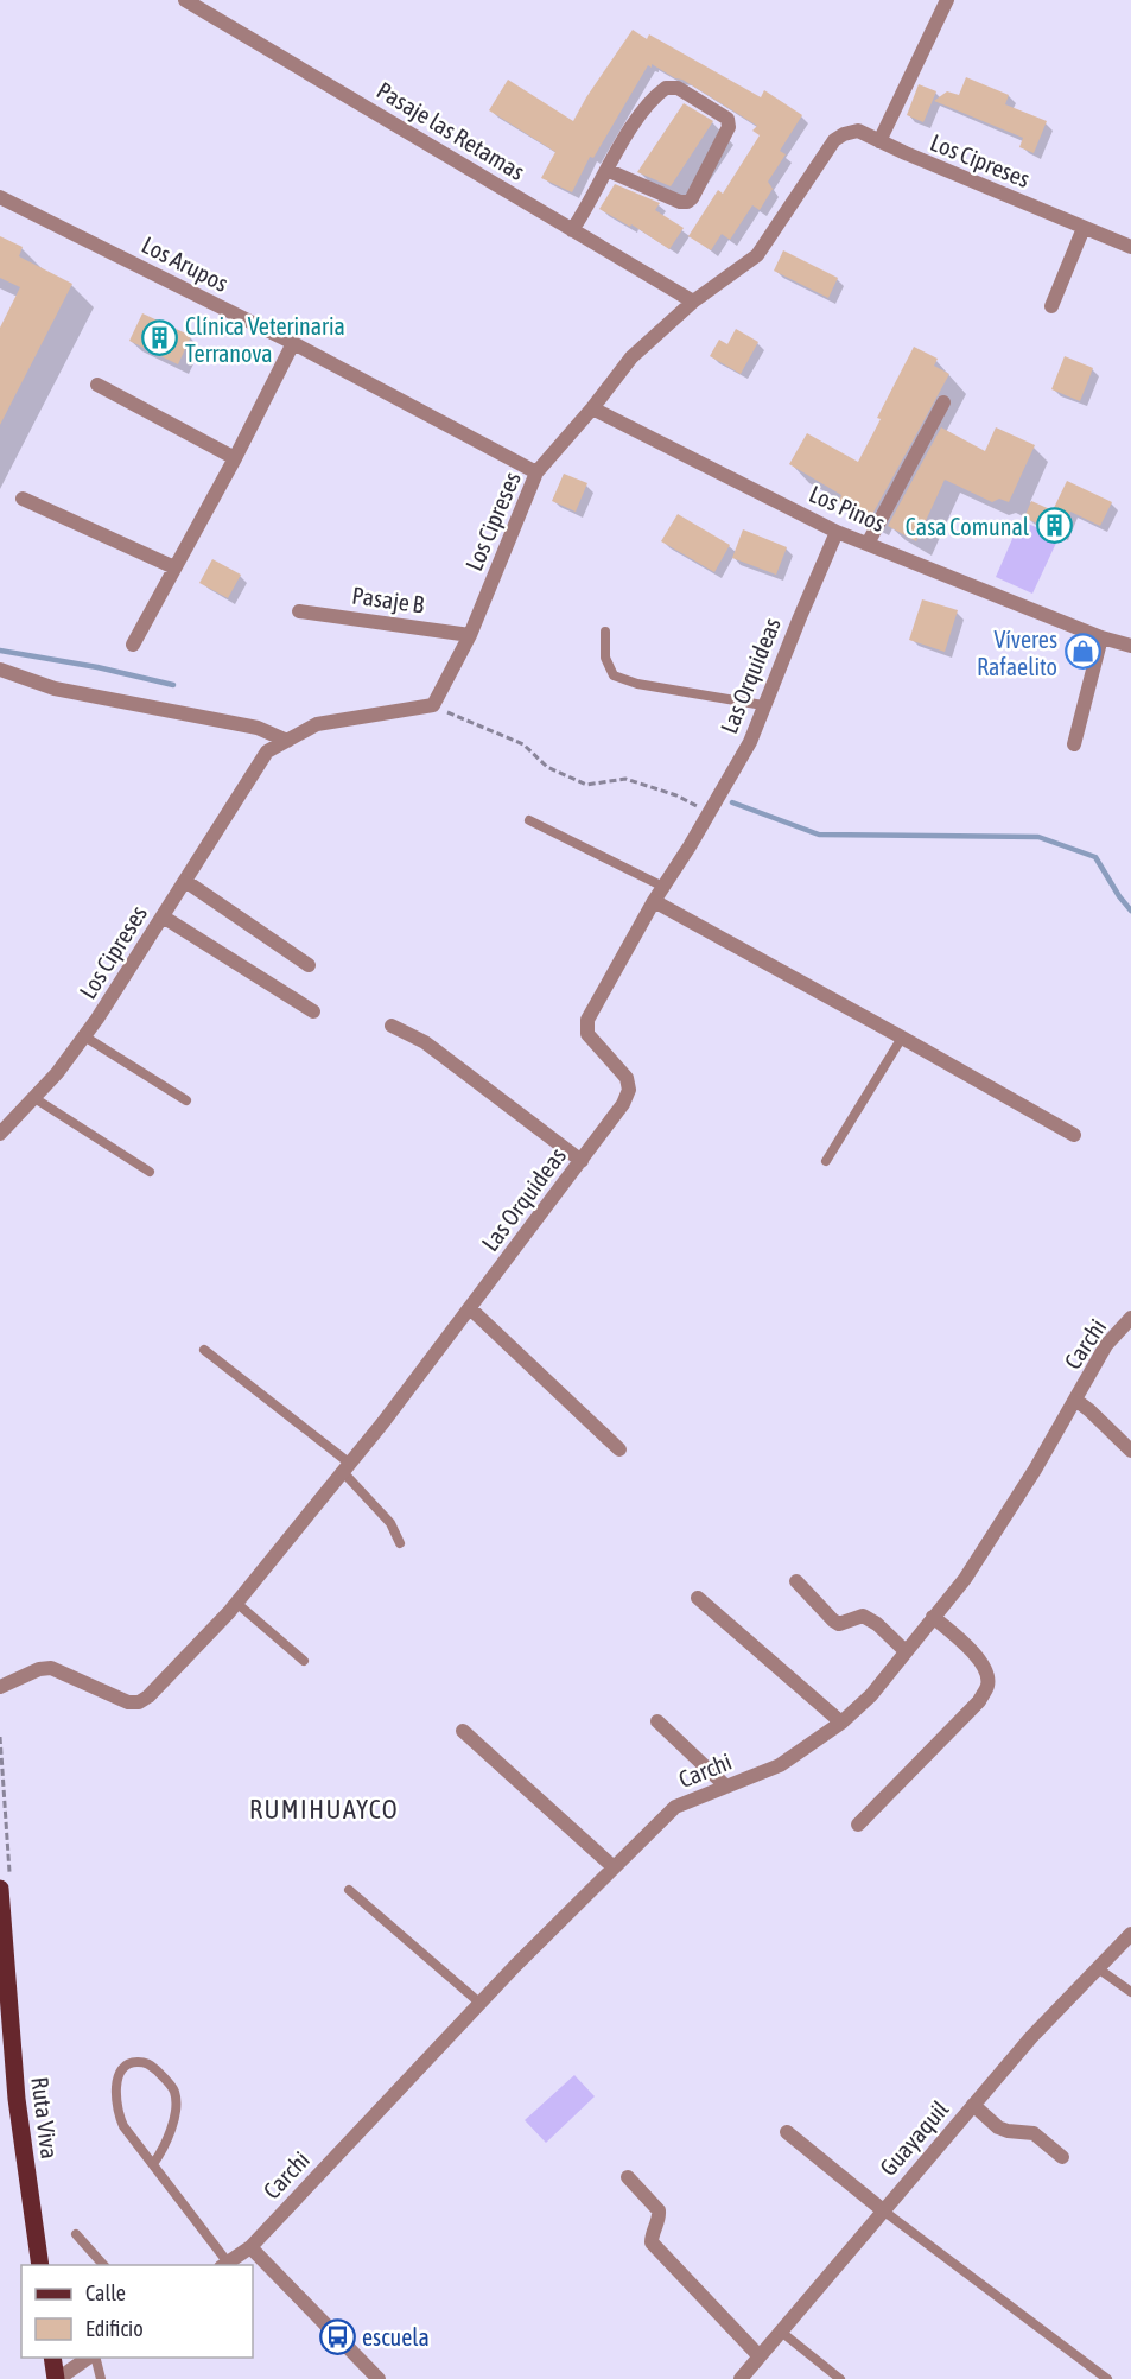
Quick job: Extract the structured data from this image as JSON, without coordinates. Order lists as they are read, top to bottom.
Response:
{
  "streets": {
    "main road": ["Ruta Viva"],
    "street": [
      "Pasaje las Retamas",
      "Los Cipreses",
      "Los Arupos",
      "Los Pinos",
      "Pasaje B",
      "Las Orquideas",
      "Carchi",
      "Guayaquil"
    ]
  },
  "crossings": [
    ["Pasaje las Retamas", "Los Cipreses"],
    ["Los Cipreses", "Los Arupos"],
    ["Los Cipreses", "Los Pinos"],
    ["Los Cipreses", "Pasaje B"],
    ["Los Pinos", "Las Orquideas"]
  ],
  "districts": ["RUMIHUAYCO"],
  "places": {
    "building": ["Clínica Veterinaria Terranova", "Casa Comunal"],
    "shop": ["Víveres Rafaelito"],
    "bus stop": ["escuela"]
  },
  "legend": ["Calle", "Edificio"]
}
